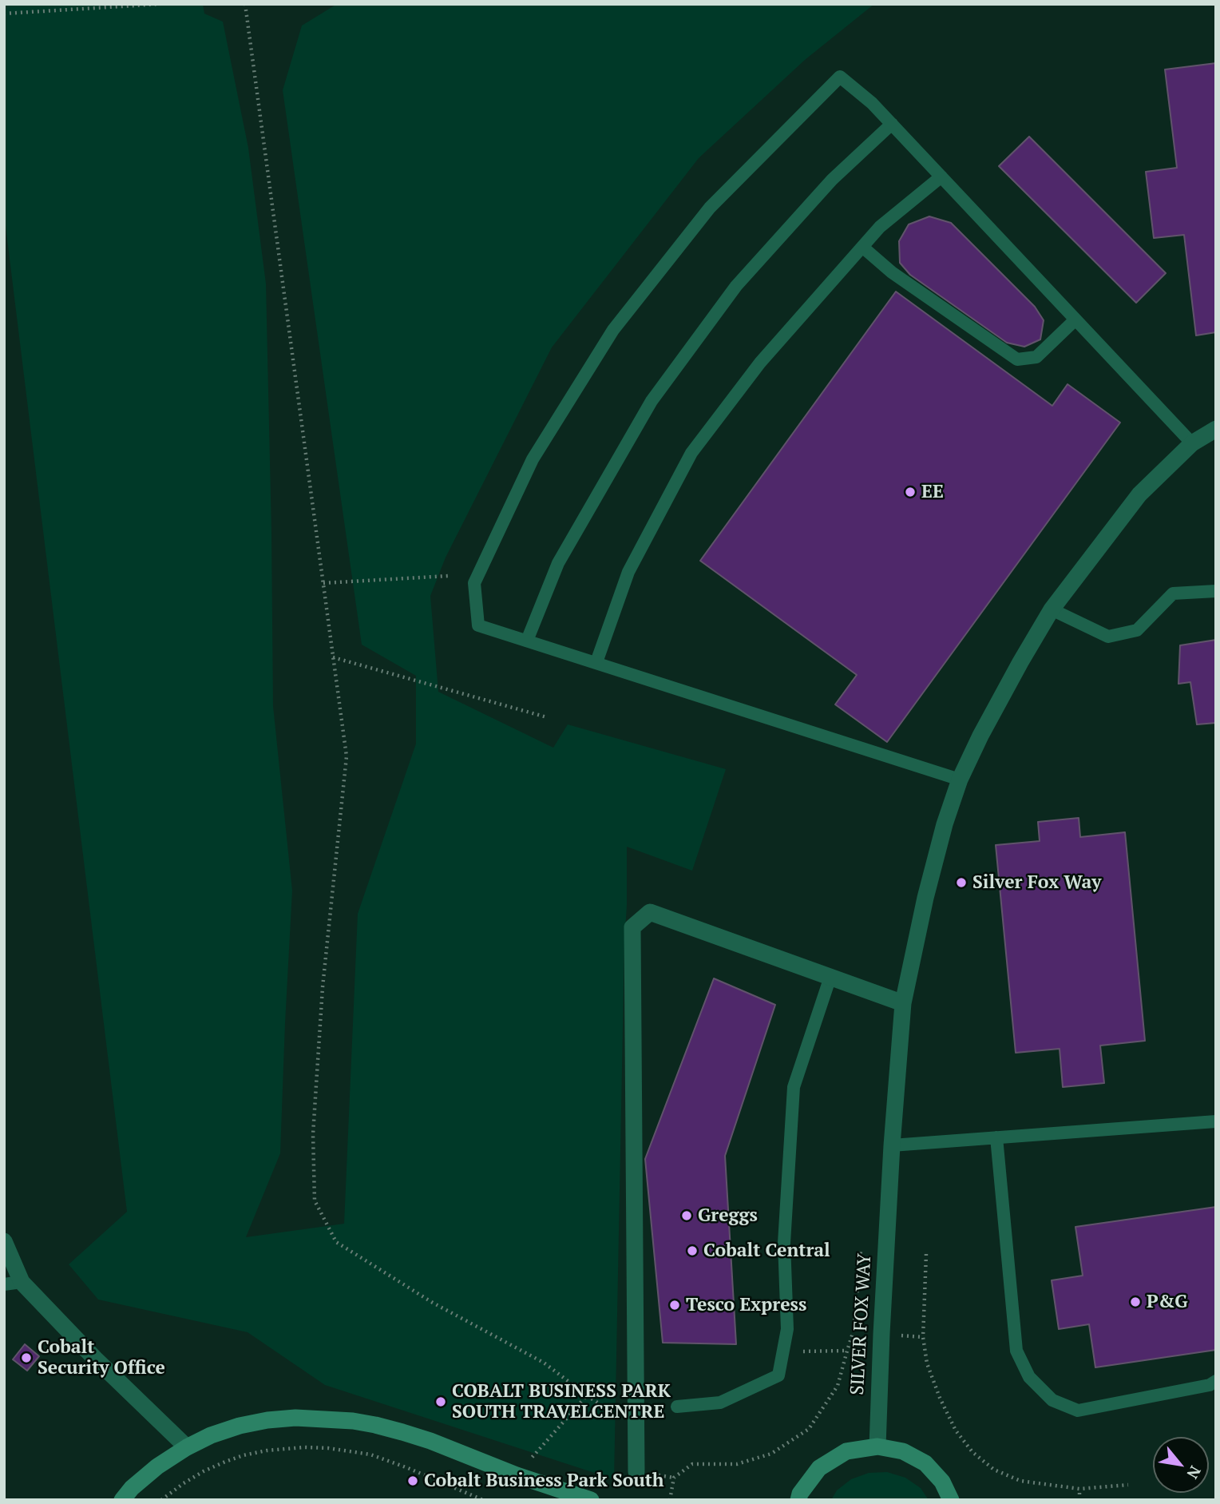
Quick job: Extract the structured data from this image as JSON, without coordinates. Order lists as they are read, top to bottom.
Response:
{
  "streets": {
    "street": ["SILVER FOX WAY"]
  },
  "places": [
    "EE",
    "Silver Fox Way",
    "Greggs",
    "Cobalt Central",
    "P&G",
    "Tesco Express",
    "Cobalt Security Office",
    "COBALT BUSINESS PARK SOUTH TRAVELCENTRE",
    "Cobalt Business Park South"
  ],
  "north": "bottom right"
}
